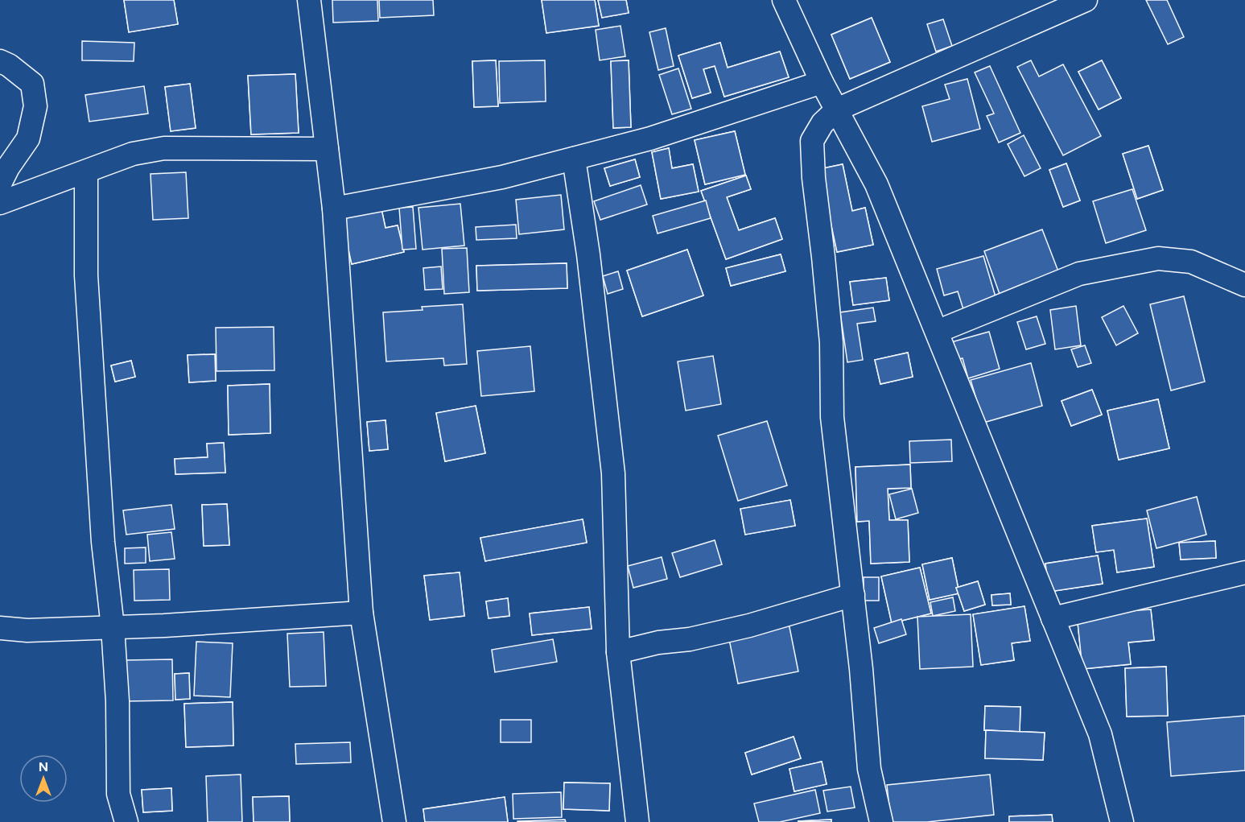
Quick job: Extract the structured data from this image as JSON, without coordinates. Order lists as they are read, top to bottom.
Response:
{
  "north": "top"
}
